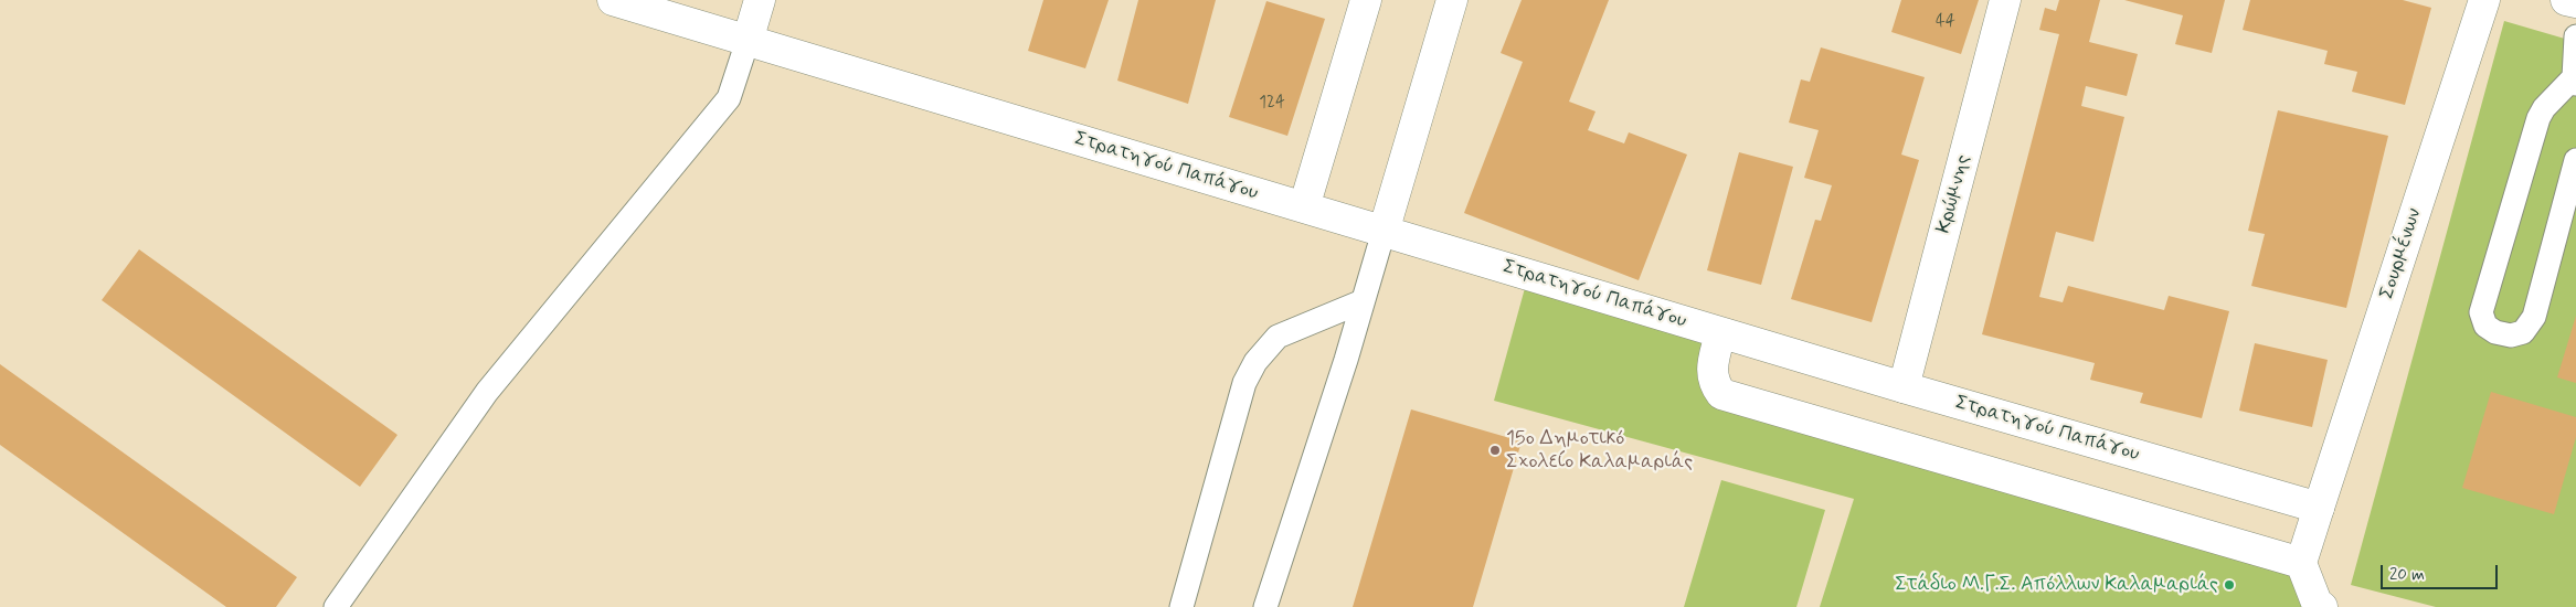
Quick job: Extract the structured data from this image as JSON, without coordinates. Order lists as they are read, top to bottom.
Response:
{
  "streets": {
    "street": ["Στρατηγού Παπάγου", "Κρώμνης", "Σουρμένων"]
  },
  "crossings": [
    ["Στρατηγού Παπάγου", "Κρώμνης"],
    ["Στρατηγού Παπάγου", "Σουρμένων"]
  ],
  "places": ["15ο Δημοτικό Σχολείο Καλαμαριάς", "Στάδιο Μ.Γ.Σ. Απόλλων Καλαμαριάς"],
  "house_numbers": ["44", "124"],
  "scale_bar": "20 m"
}
